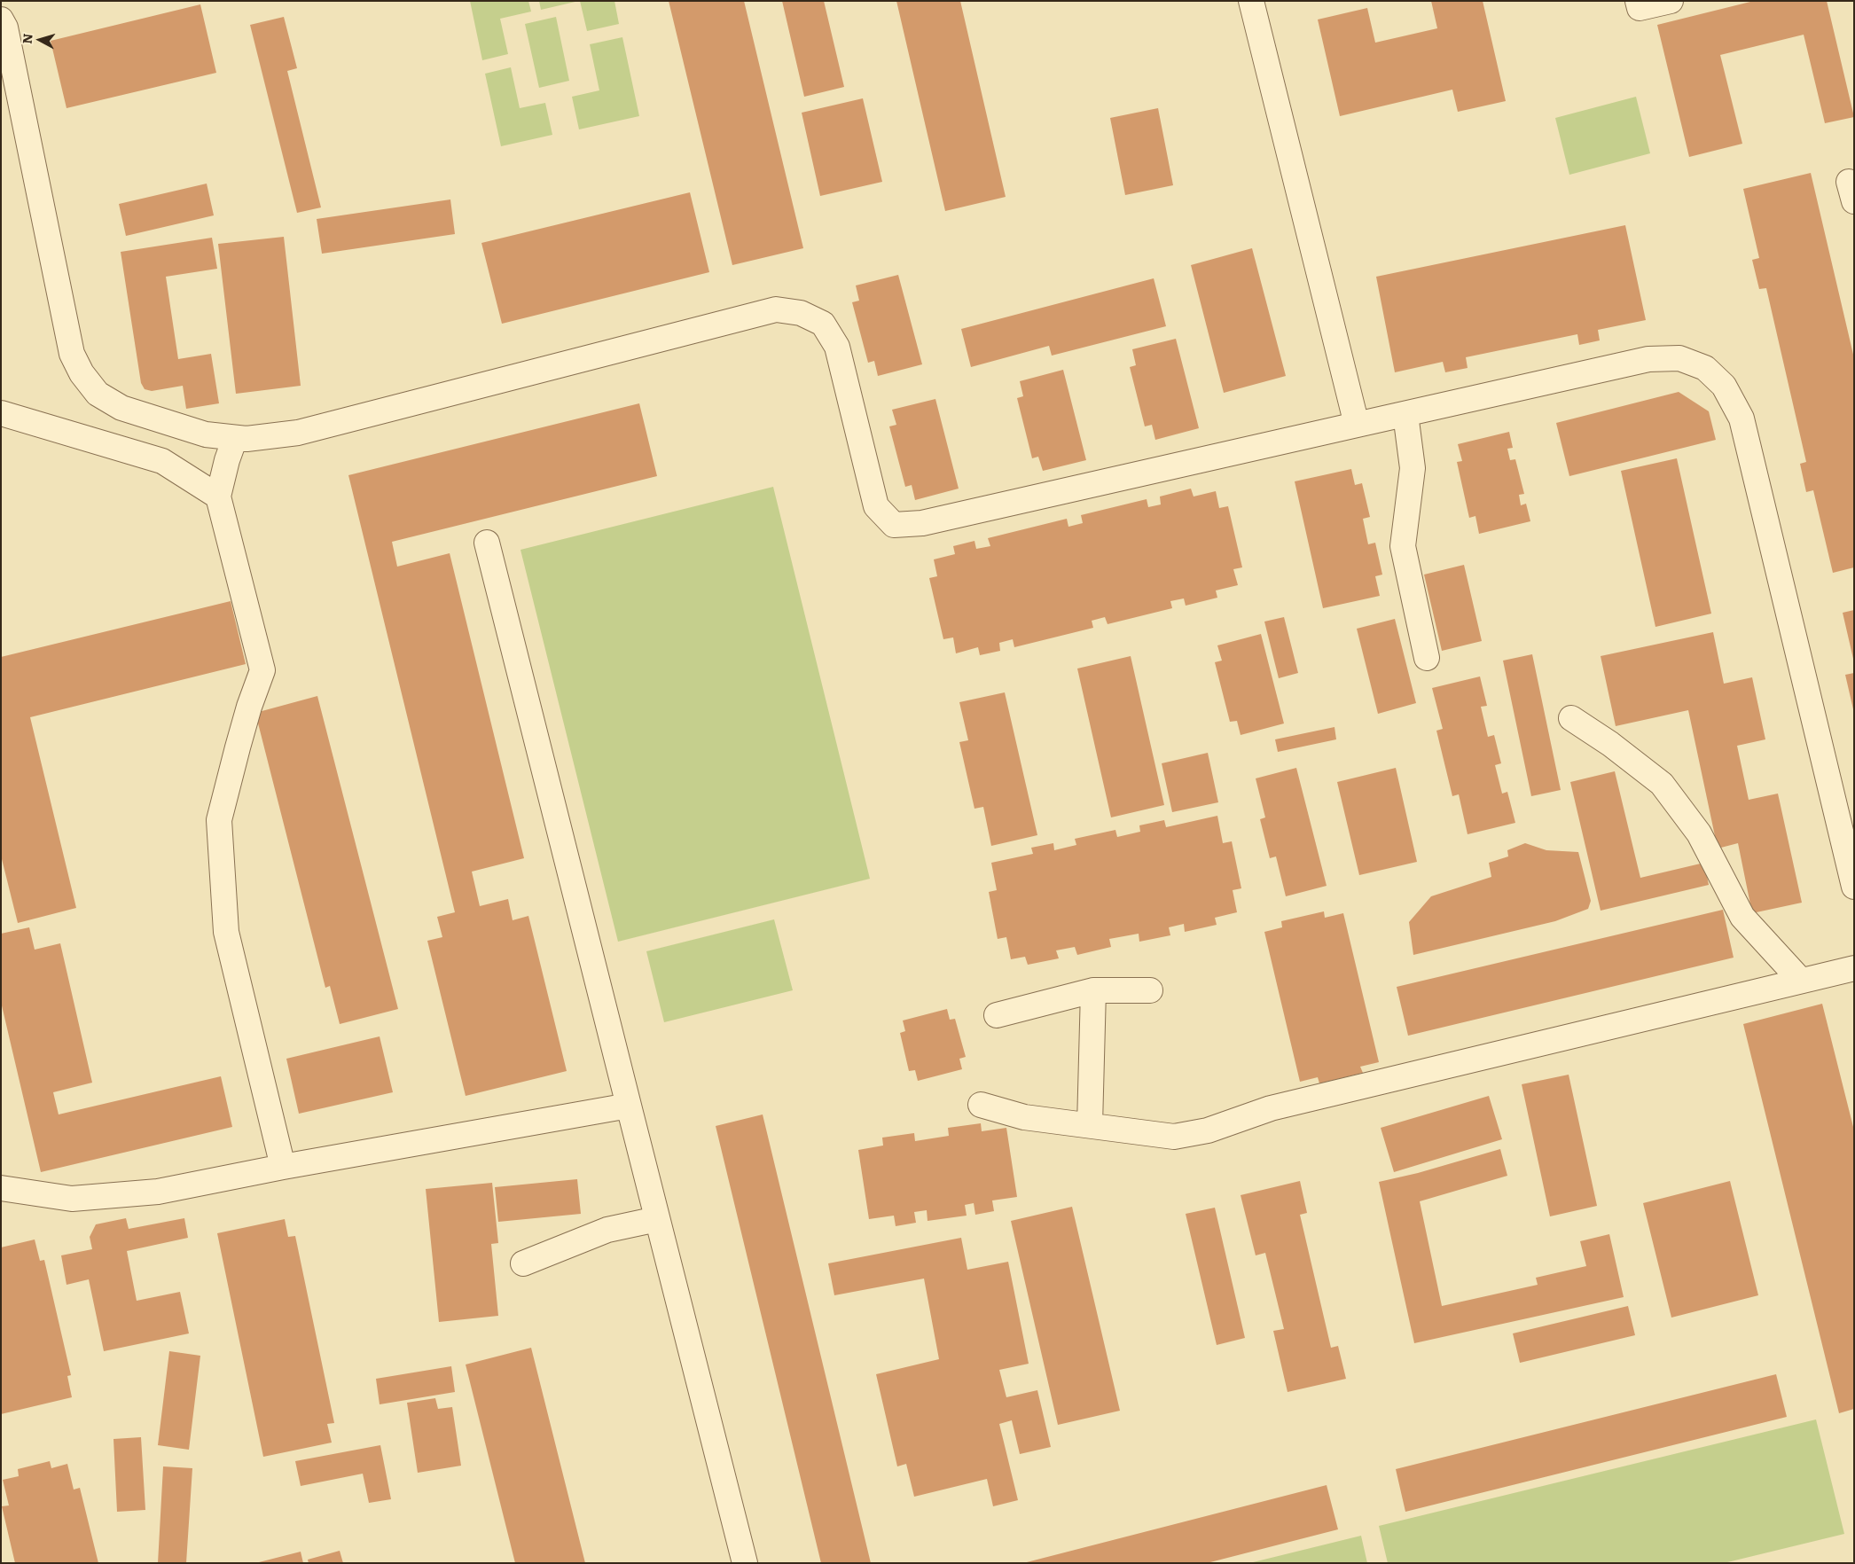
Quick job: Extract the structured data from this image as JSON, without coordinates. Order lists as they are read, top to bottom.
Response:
{
  "north": "left"
}
